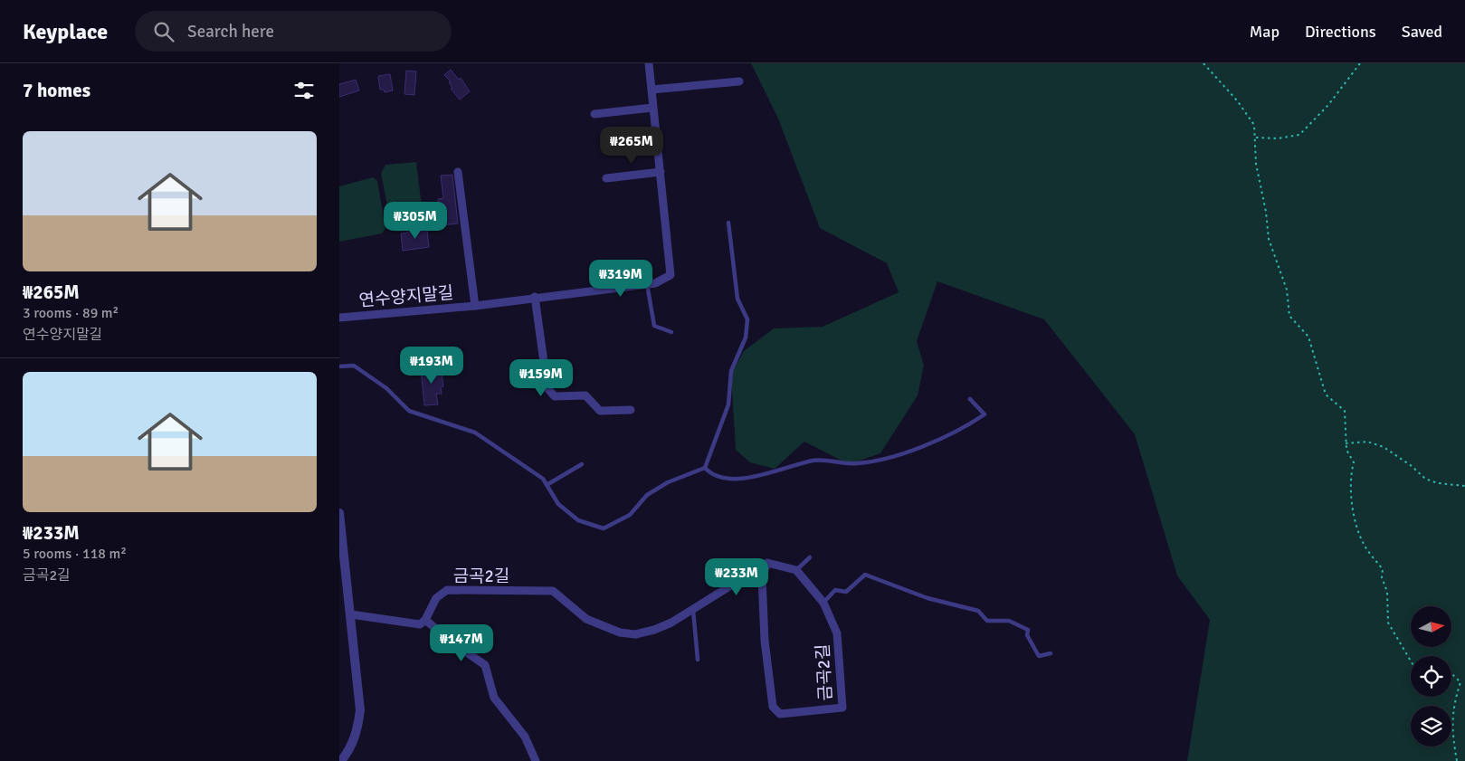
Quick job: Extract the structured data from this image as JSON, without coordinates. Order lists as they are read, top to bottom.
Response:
{
  "streets": {
    "street": ["연수양지말길", "금곡2길"]
  },
  "north": "right",
  "page": {
    "header": "Keyplace",
    "search": "Search here",
    "nav": ["Map", "Directions", "Saved"],
    "heading": "7 homes",
    "list": [
      {
        "name": "₩265M",
        "note": "3 rooms · 89 m² · 연수양지말길"
      },
      {
        "name": "₩233M",
        "note": "5 rooms · 118 m² · 금곡2길"
      }
    ],
    "price": [
      "₩265M",
      "₩305M",
      "₩319M",
      "₩193M",
      "₩159M",
      "₩233M",
      "₩147M"
    ]
  }
}
